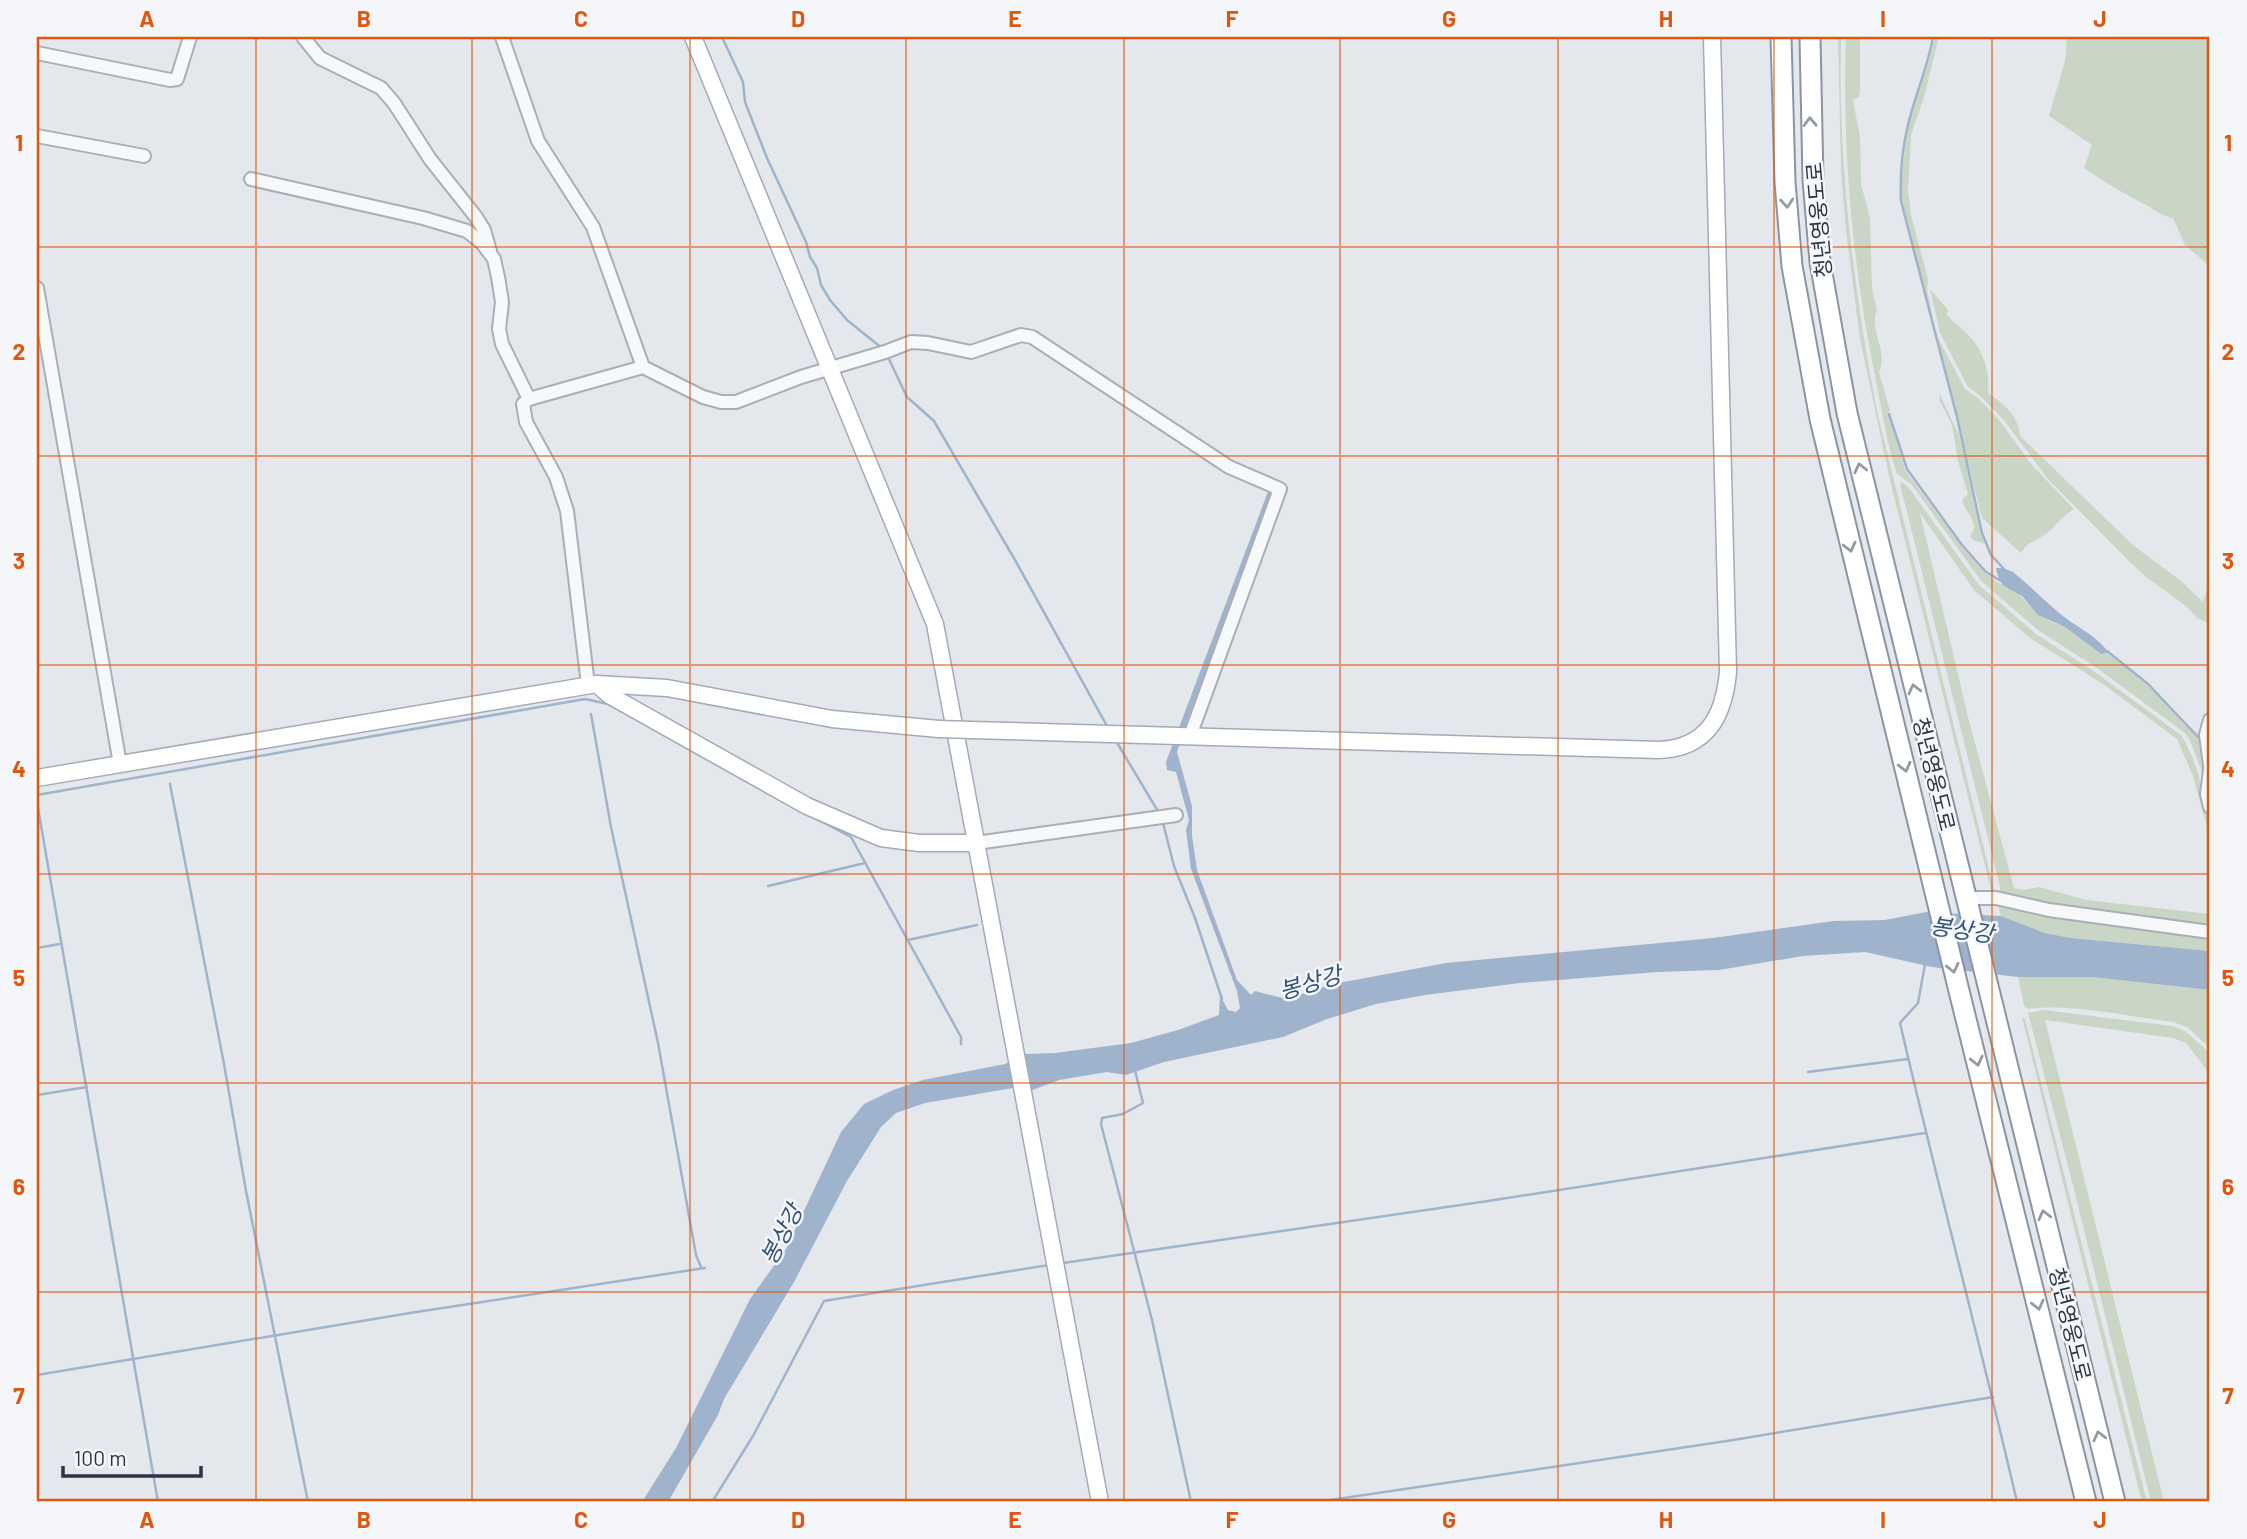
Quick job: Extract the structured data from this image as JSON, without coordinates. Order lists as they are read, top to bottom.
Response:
{
  "streets": {
    "highway": ["청년영웅도로"]
  },
  "water": ["봉상강"],
  "scale_bar": "100 m",
  "grid": {
    "columns": [
      "A",
      "B",
      "C",
      "D",
      "E",
      "F",
      "G",
      "H",
      "I",
      "J"
    ],
    "rows": [
      "1",
      "2",
      "3",
      "4",
      "5",
      "6",
      "7"
    ]
  }
}
